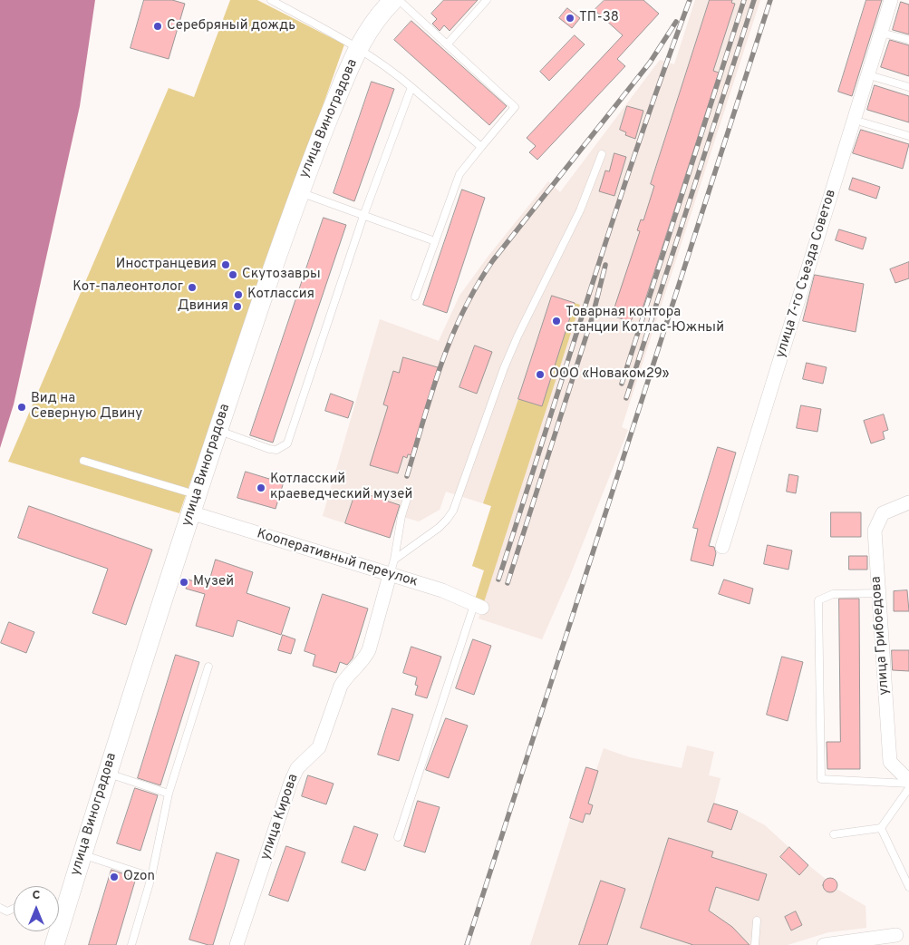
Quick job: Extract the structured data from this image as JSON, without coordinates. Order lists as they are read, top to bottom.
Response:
{
  "streets": {
    "main road": ["улица Виноградова"],
    "street": [
      "улица 7-го Съезда Советов",
      "Кооперативный переулок",
      "улица Грибоедова",
      "улица Кирова"
    ]
  },
  "crossings": [
    ["улица Виноградова", "Кооперативный переулок"],
    ["Кооперативный переулок", "улица Кирова"]
  ],
  "places": [
    "ТП-38",
    "Серебряный дождь",
    "Иностранцевия",
    "Скутозавры",
    "Кот-палеонтолог",
    "Котлассия",
    "Двиния",
    "Товарная контора станции Котлас-Южный",
    "ООО «Новаком29»",
    "Вид на Северную Двину",
    "Котласский краеведческий музей",
    "Музей",
    "Ozon"
  ],
  "north": "top"
}
